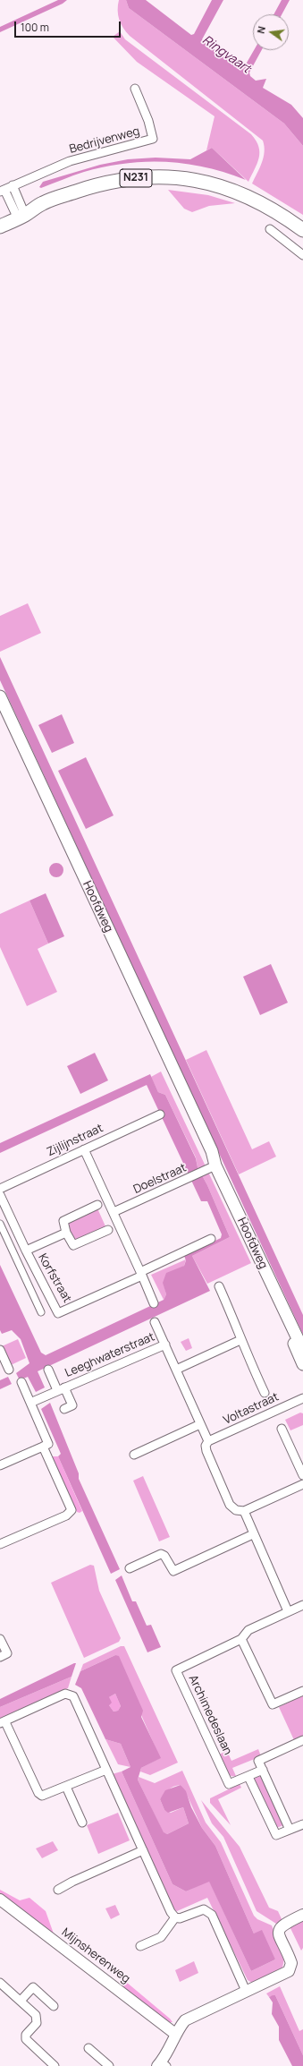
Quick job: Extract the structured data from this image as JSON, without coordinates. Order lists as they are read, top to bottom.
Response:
{
  "streets": {
    "main road": ["N231", "Hoofdweg"],
    "street": [
      "Bedrijvenweg",
      "Zijlijnstraat",
      "Doelstraat",
      "Korfstraat",
      "Leeghwaterstraat",
      "Voltastraat",
      "Archimedeslaan",
      "Mijnsherenweg"
    ]
  },
  "crossings": [
    ["Bedrijvenweg", "N231"],
    ["Hoofdweg", "Doelstraat"],
    ["Leeghwaterstraat", "Voltastraat"]
  ],
  "water": ["Ringvaart"],
  "scale_bar": "100 m",
  "north": "left"
}
